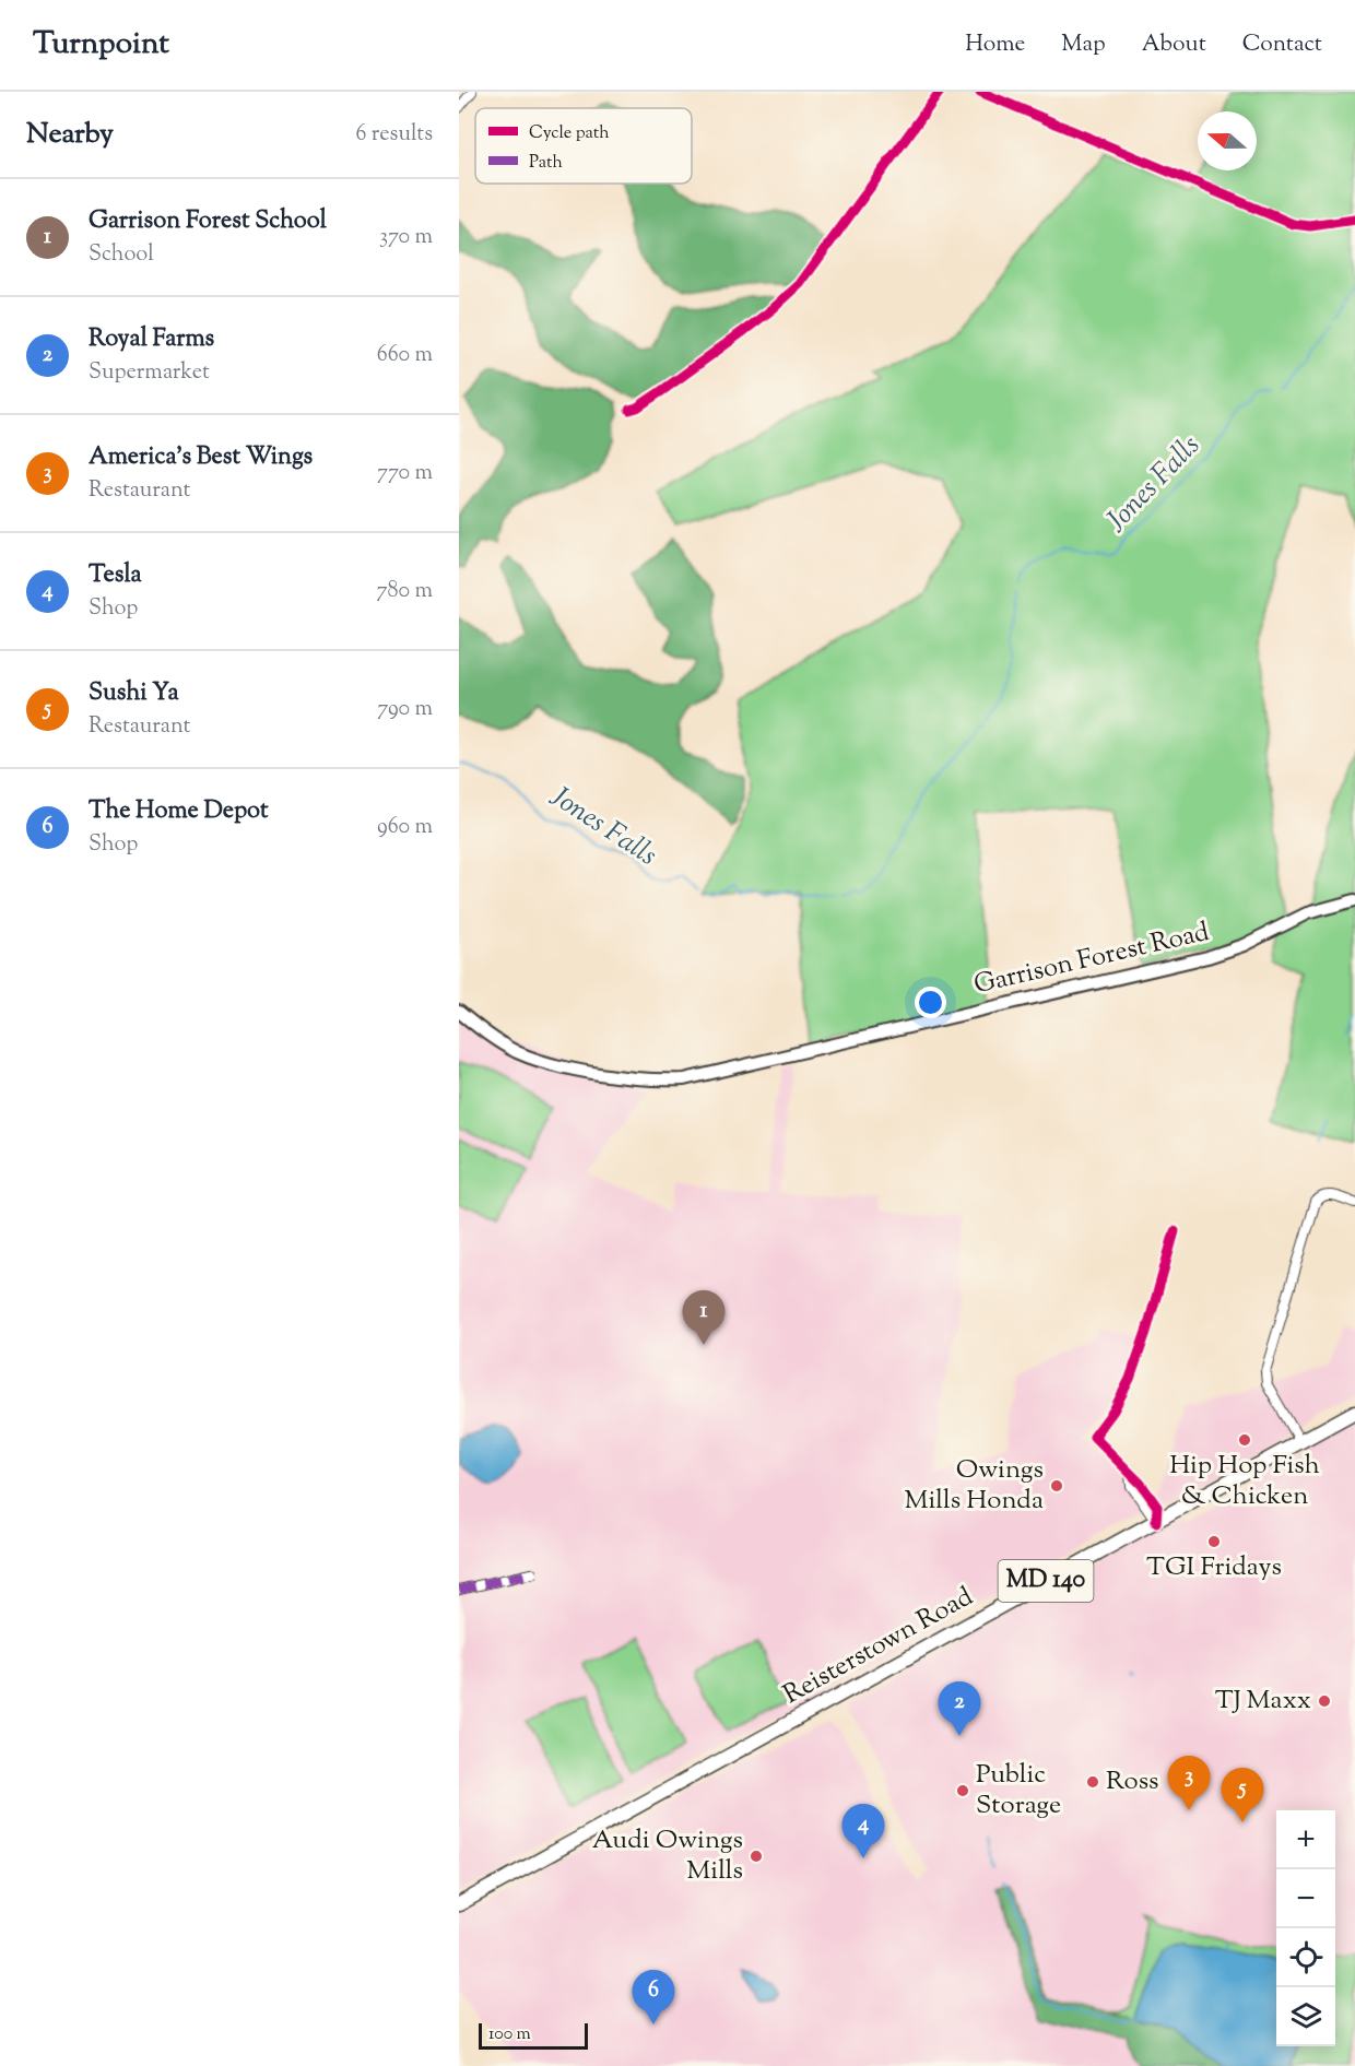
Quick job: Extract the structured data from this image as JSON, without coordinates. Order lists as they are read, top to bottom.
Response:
{
  "streets": {
    "main road": ["Garrison Forest Road", "MD 140", "Reisterstown Road"]
  },
  "water": ["Jones Falls"],
  "places": [
    "Hip Hop Fish & Chicken",
    "Owings Mills Honda",
    "TGI Fridays",
    "TJ Maxx",
    "Ross",
    "Public Storage",
    "Audi Owings Mills"
  ],
  "legend": ["Cycle path", "Path"],
  "scale_bar": "100 m",
  "north": "left",
  "page": {
    "header": "Turnpoint",
    "nav": [
      "Home",
      "Map",
      "About",
      "Contact"
    ],
    "heading": ["Nearby", "6 results"],
    "list": [
      {
        "mark": "1",
        "name": "Garrison Forest School",
        "note": "School",
        "value": "370 m"
      },
      {
        "mark": "2",
        "name": "Royal Farms",
        "note": "Supermarket",
        "value": "660 m"
      },
      {
        "mark": "3",
        "name": "America's Best Wings",
        "note": "Restaurant",
        "value": "770 m"
      },
      {
        "mark": "4",
        "name": "Tesla",
        "note": "Shop",
        "value": "780 m"
      },
      {
        "mark": "5",
        "name": "Sushi Ya",
        "note": "Restaurant",
        "value": "790 m"
      },
      {
        "mark": "6",
        "name": "The Home Depot",
        "note": "Shop",
        "value": "960 m"
      }
    ],
    "pins": [
      "1",
      "2",
      "3",
      "5",
      "4",
      "6"
    ],
    "map_buttons": ["+", "−"],
    "scale": "100 m"
  }
}
